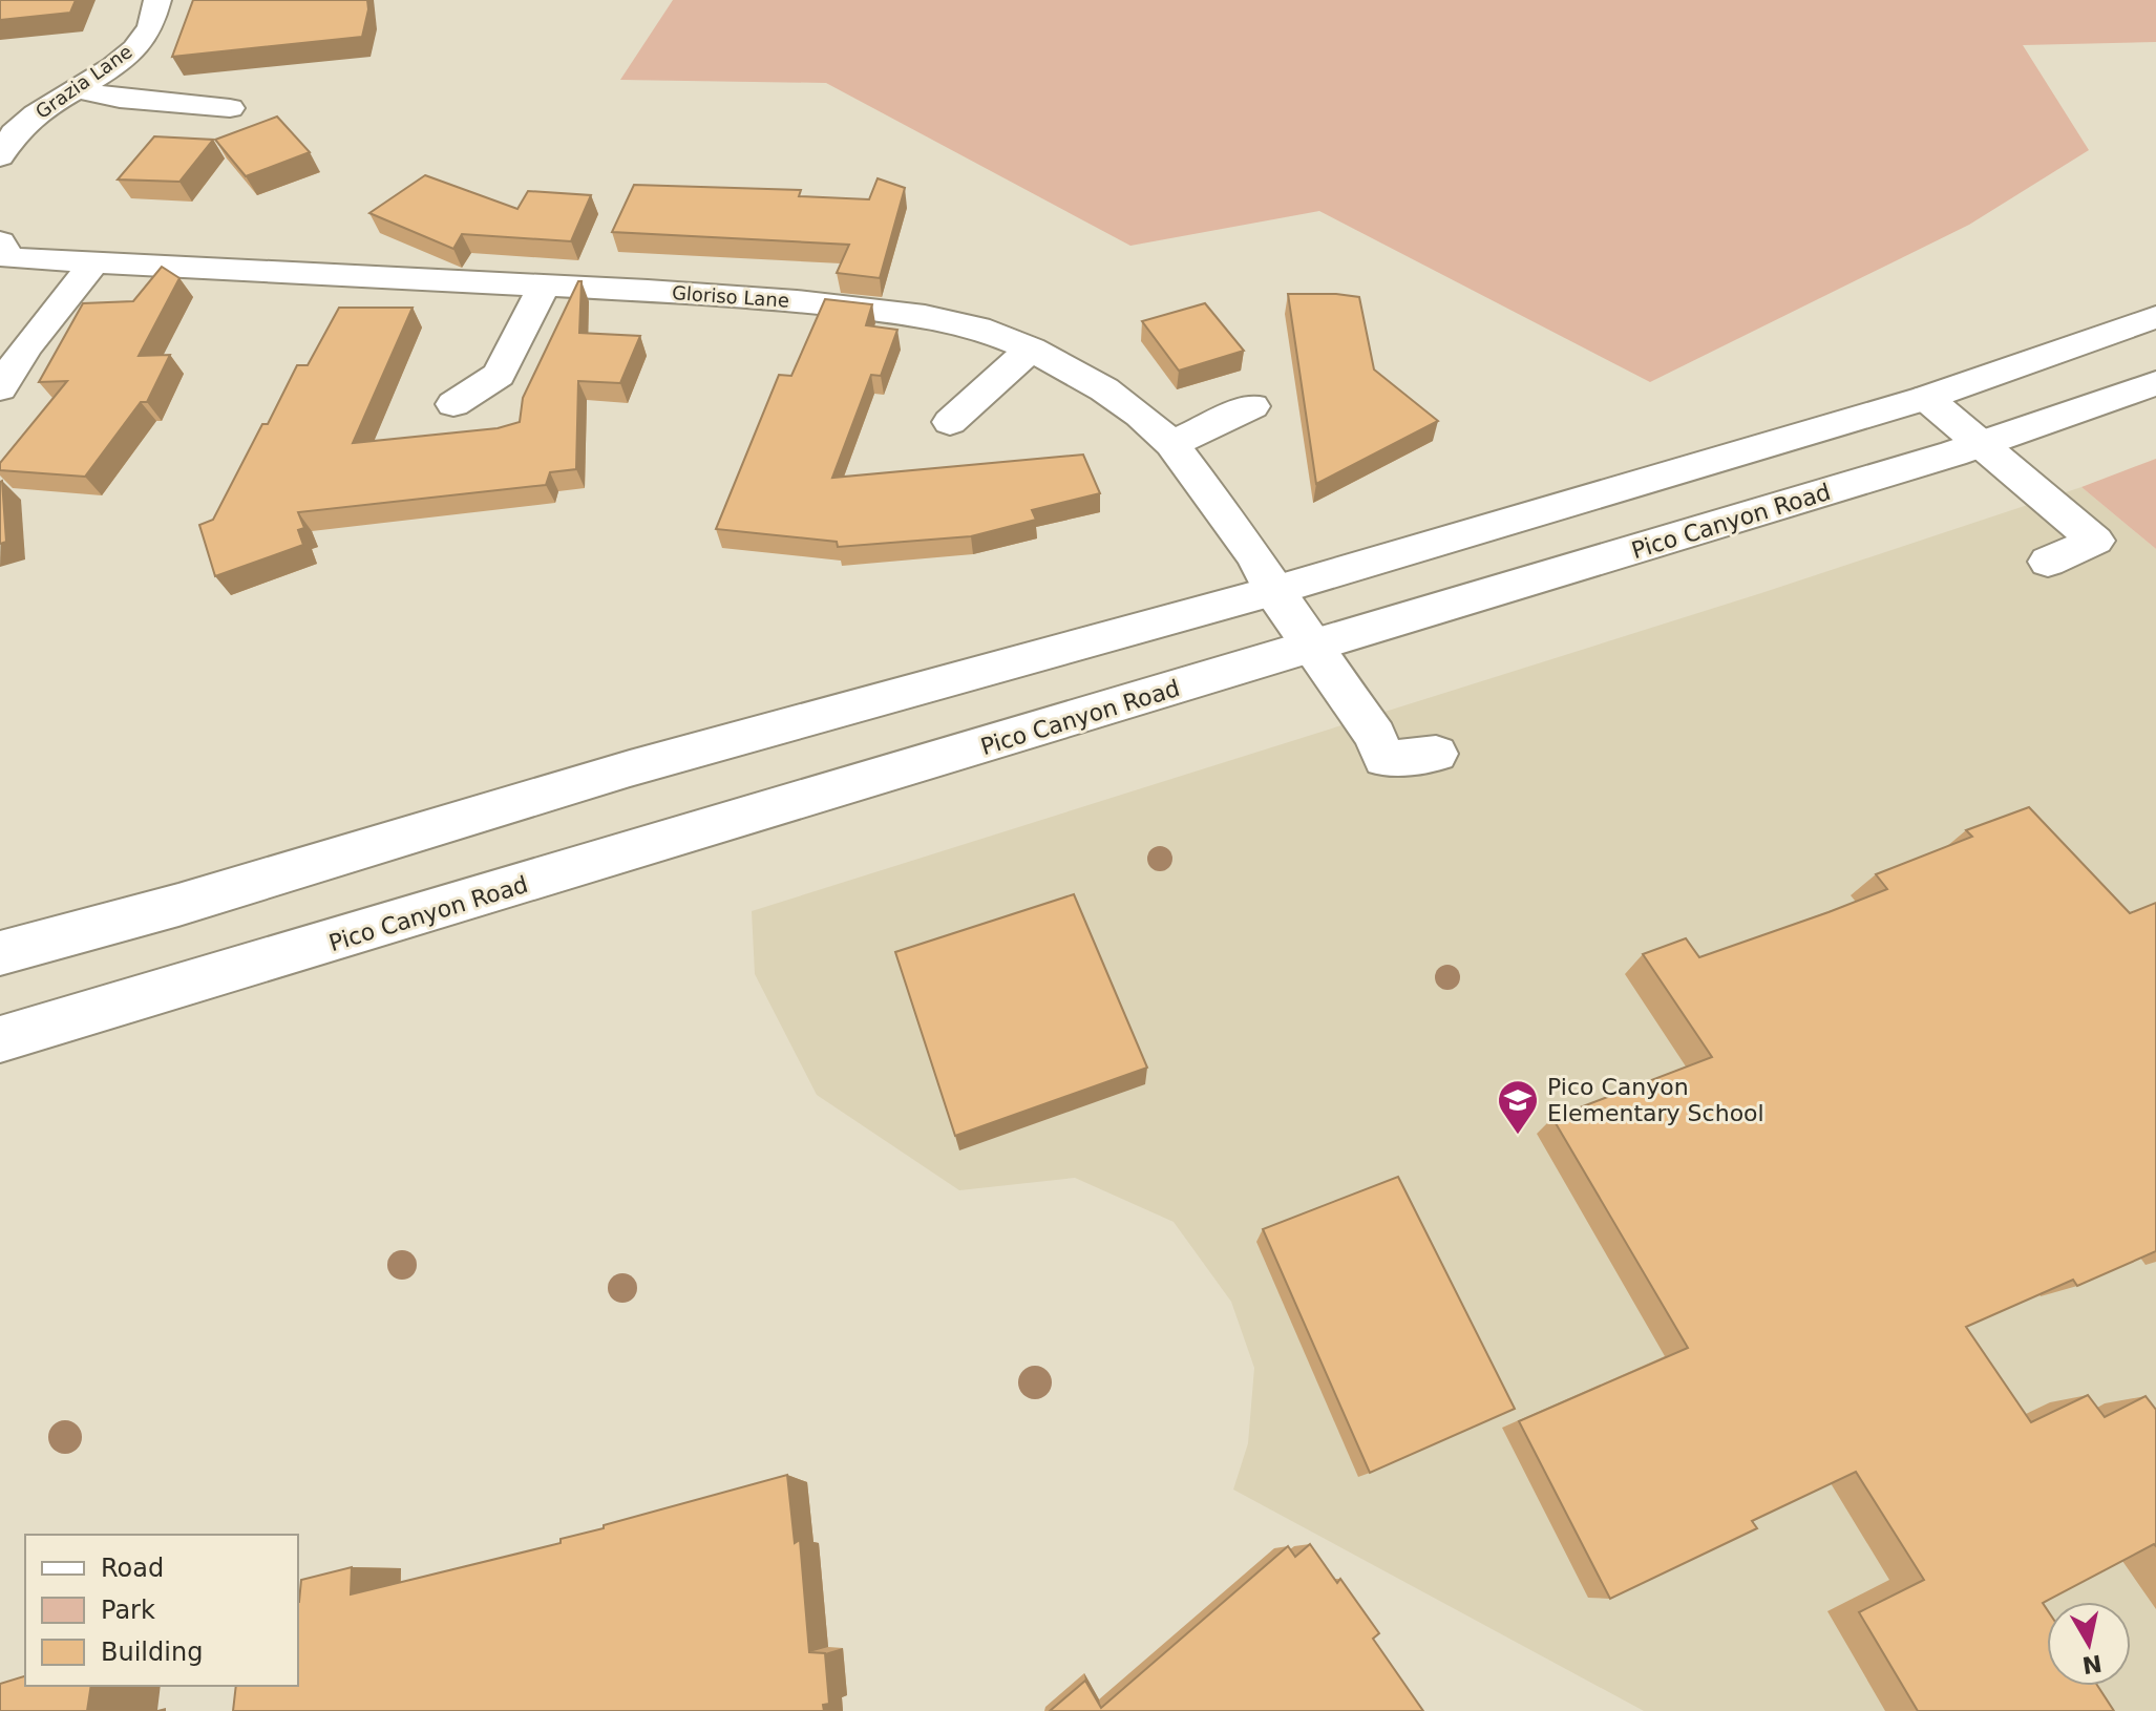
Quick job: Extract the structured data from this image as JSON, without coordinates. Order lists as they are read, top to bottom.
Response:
{
  "streets": {
    "main road": ["Grazia Lane", "Gloriso Lane", "Pico Canyon Road"]
  },
  "crossings": [
    ["Gloriso Lane", "Pico Canyon Road"]
  ],
  "places": {
    "school or university": ["Pico Canyon Elementary School"]
  },
  "legend": ["Road", "Park", "Building"],
  "north": "bottom"
}
